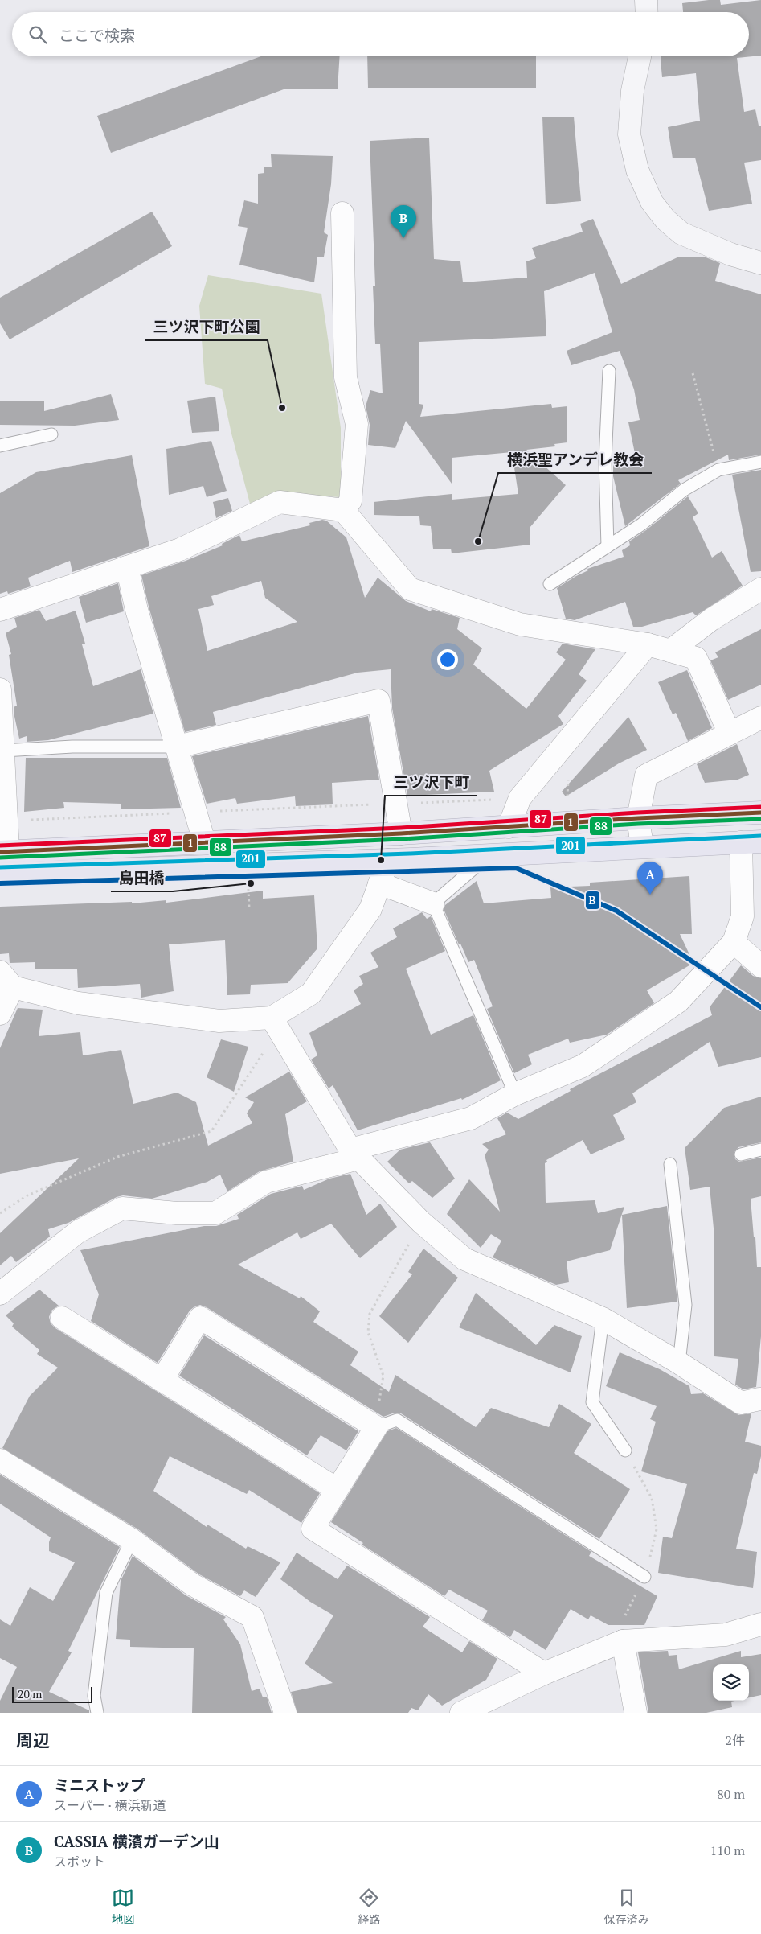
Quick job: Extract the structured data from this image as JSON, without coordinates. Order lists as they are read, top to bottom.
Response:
{
  "places": [
    "三ツ沢下町公園",
    "横浜聖アンデレ教会",
    "三ツ沢下町",
    "島田橋"
  ],
  "lines": [
    "transit line 87",
    "transit line 1",
    "transit line 88",
    "transit line 201",
    "transit line B"
  ],
  "scale_bar": "20 m",
  "page": {
    "search": "ここで検索",
    "pins": ["B", "A"],
    "scale": "20 m",
    "heading": ["周辺", "2件"],
    "list": [
      {
        "mark": "A",
        "name": "ミニストップ",
        "note": "スーパー · 横浜新道",
        "value": "80 m"
      },
      {
        "mark": "B",
        "name": "CASSIA 横濱ガーデン山",
        "note": "スポット",
        "value": "110 m"
      }
    ],
    "nav": ["地図", "経路", "保存済み"]
  }
}
